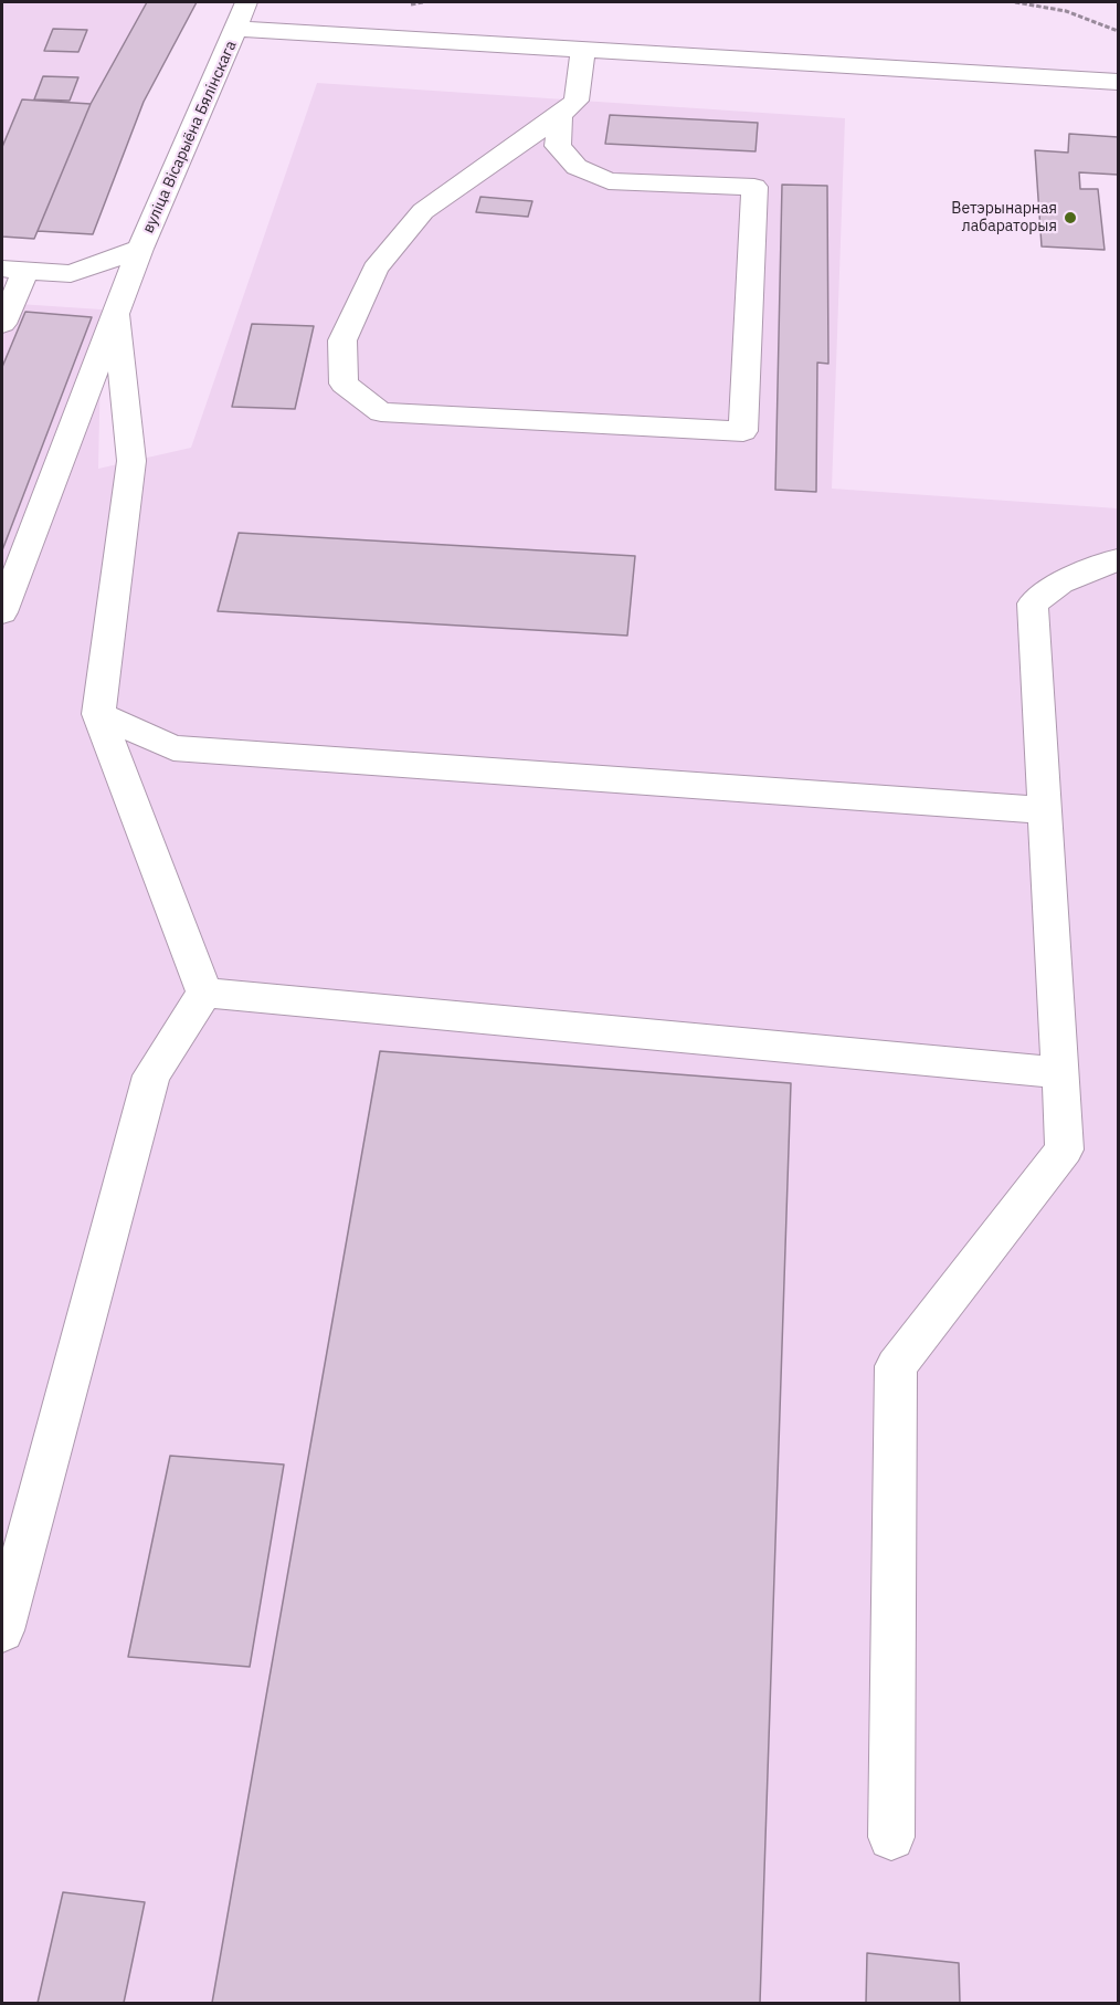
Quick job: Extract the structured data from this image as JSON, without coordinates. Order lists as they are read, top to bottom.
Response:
{
  "streets": {
    "street": ["вуліца Вісарыёна Бялінскага"]
  },
  "places": ["Ветэрынарная лабараторыя"]
}
